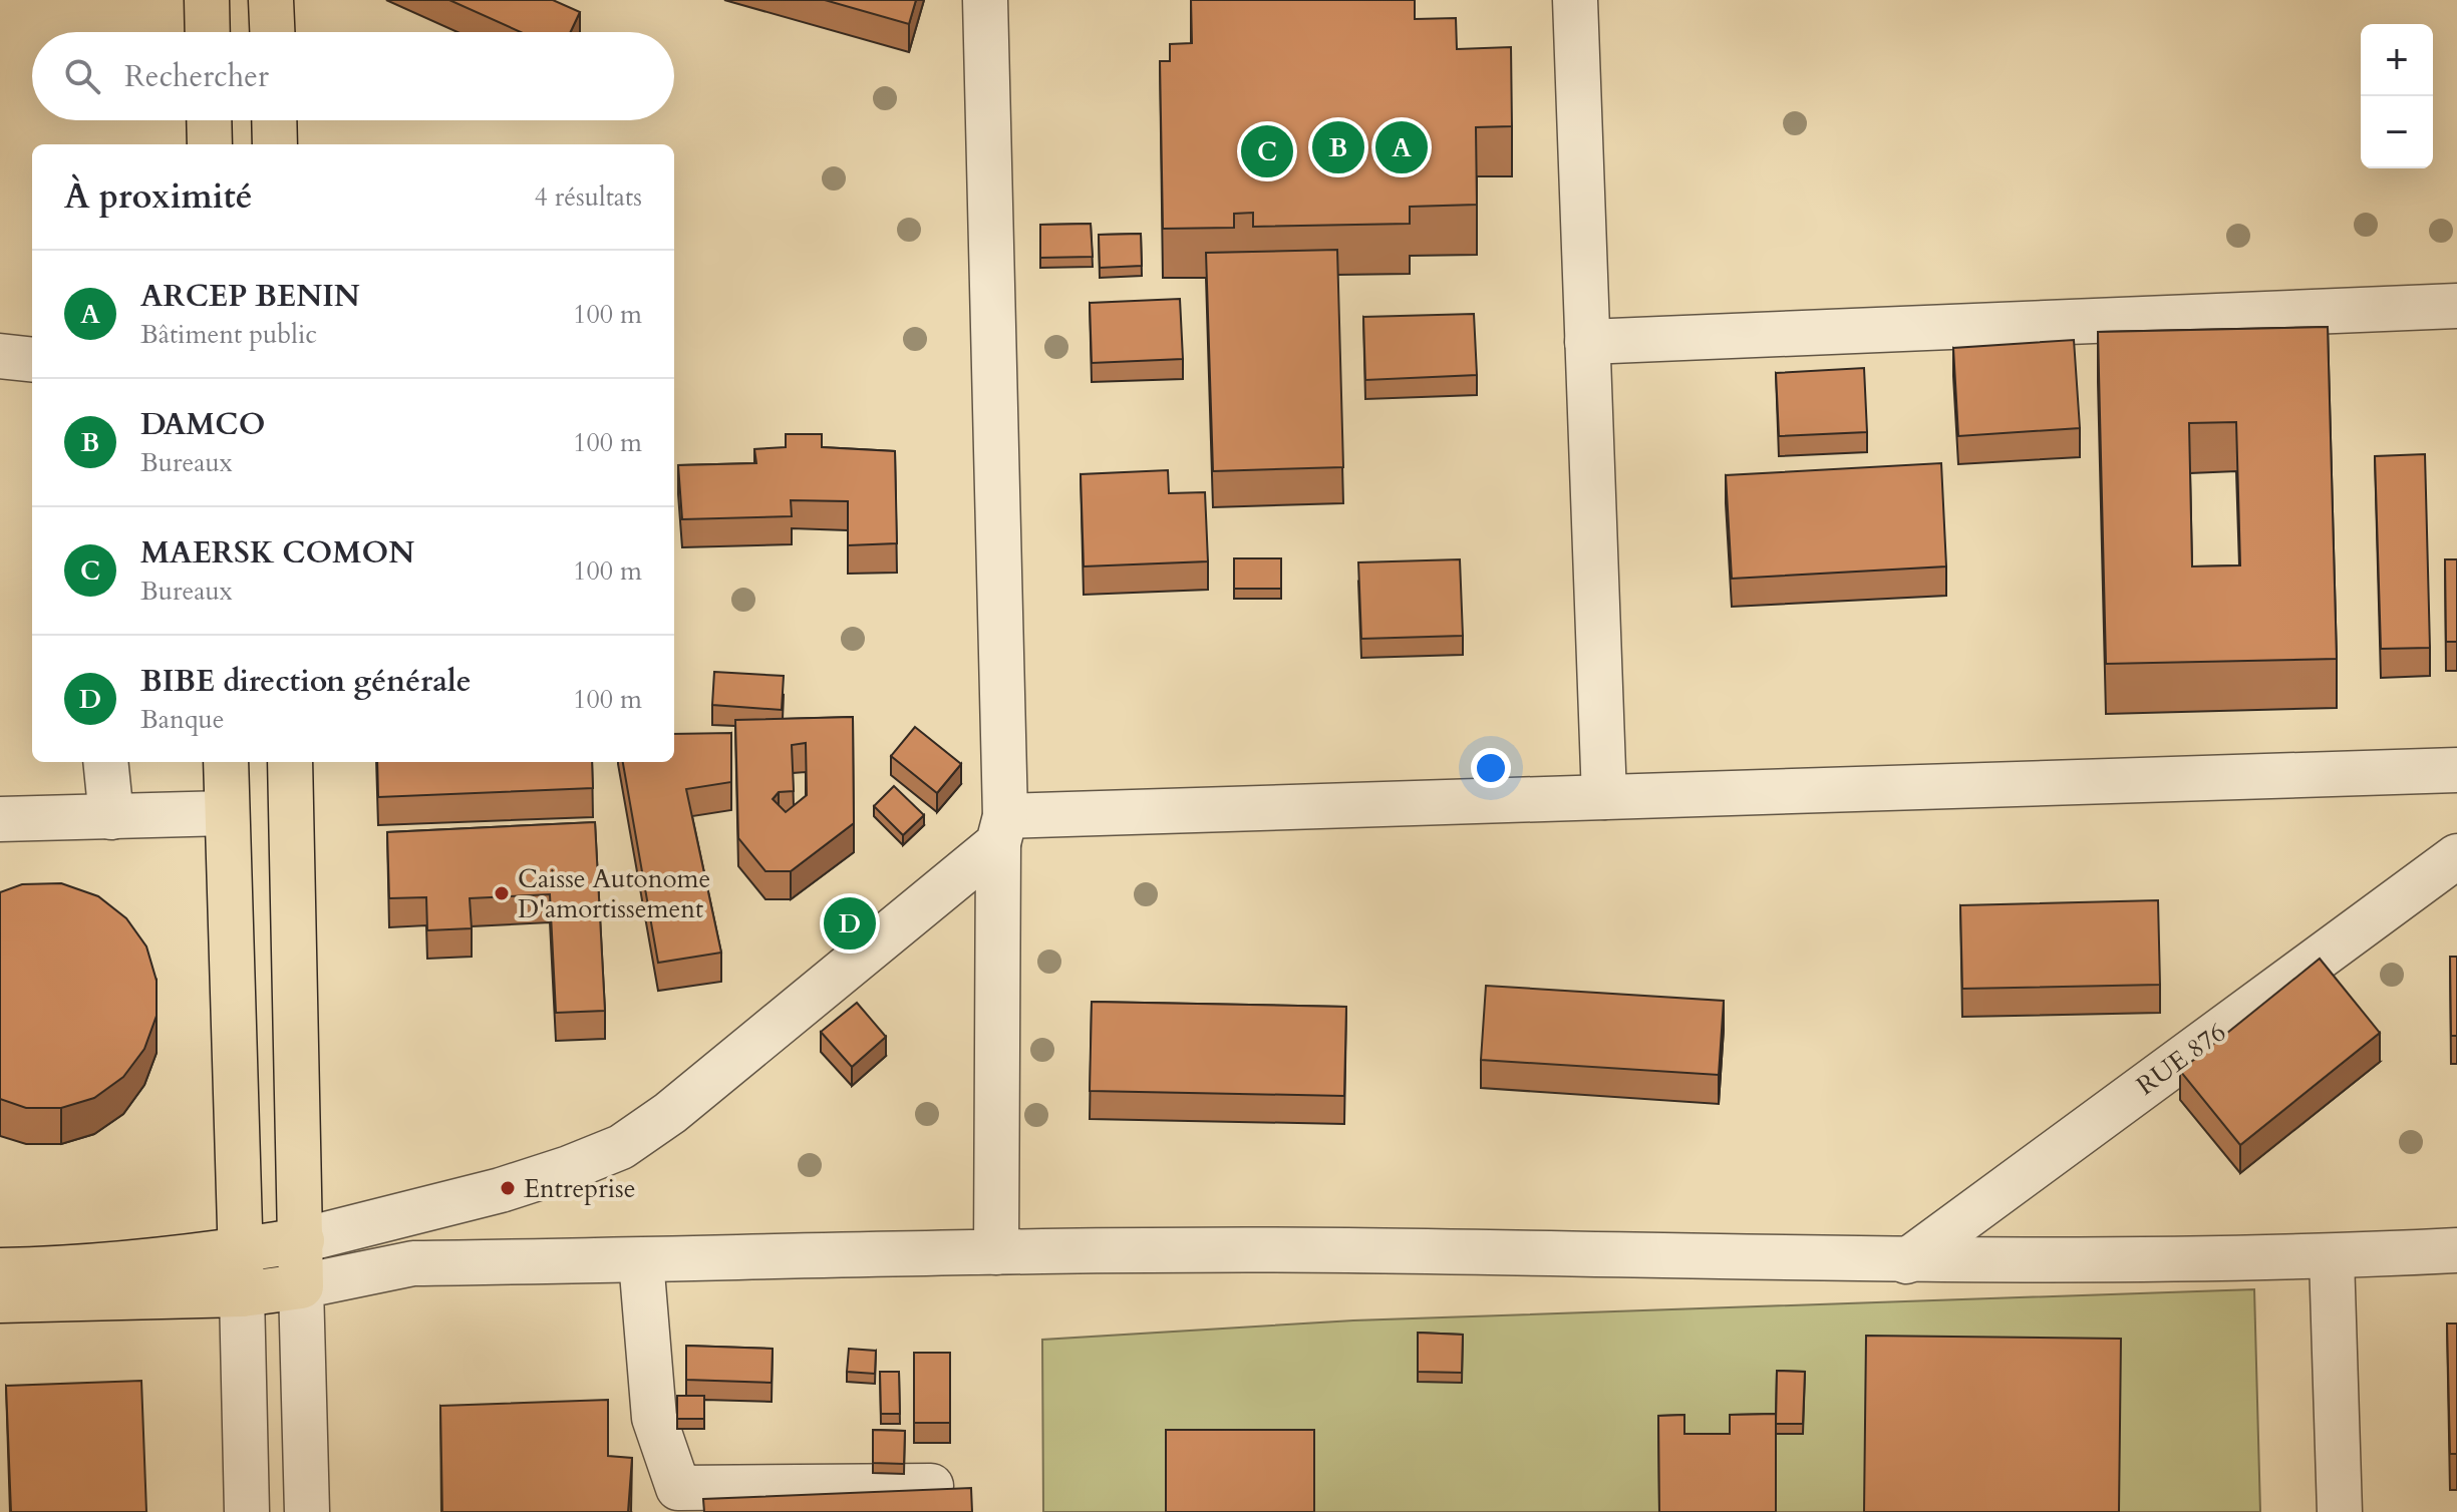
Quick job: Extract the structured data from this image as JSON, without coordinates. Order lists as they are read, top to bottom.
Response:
{
  "streets": {
    "street": ["RUE 876"]
  },
  "places": ["Caisse Autonome D'amortissement", "Entreprise"],
  "page": {
    "map_buttons": ["+", "−"],
    "search": "Rechercher",
    "pins": [
      "A",
      "B",
      "C",
      "D"
    ],
    "heading": ["À proximité", "4 résultats"],
    "list": [
      {
        "mark": "A",
        "name": "ARCEP BENIN",
        "note": "Bâtiment public",
        "value": "100 m"
      },
      {
        "mark": "B",
        "name": "DAMCO",
        "note": "Bureaux",
        "value": "100 m"
      },
      {
        "mark": "C",
        "name": "MAERSK COMON",
        "note": "Bureaux",
        "value": "100 m"
      },
      {
        "mark": "D",
        "name": "BIBE direction générale",
        "note": "Banque",
        "value": "100 m"
      }
    ]
  }
}
